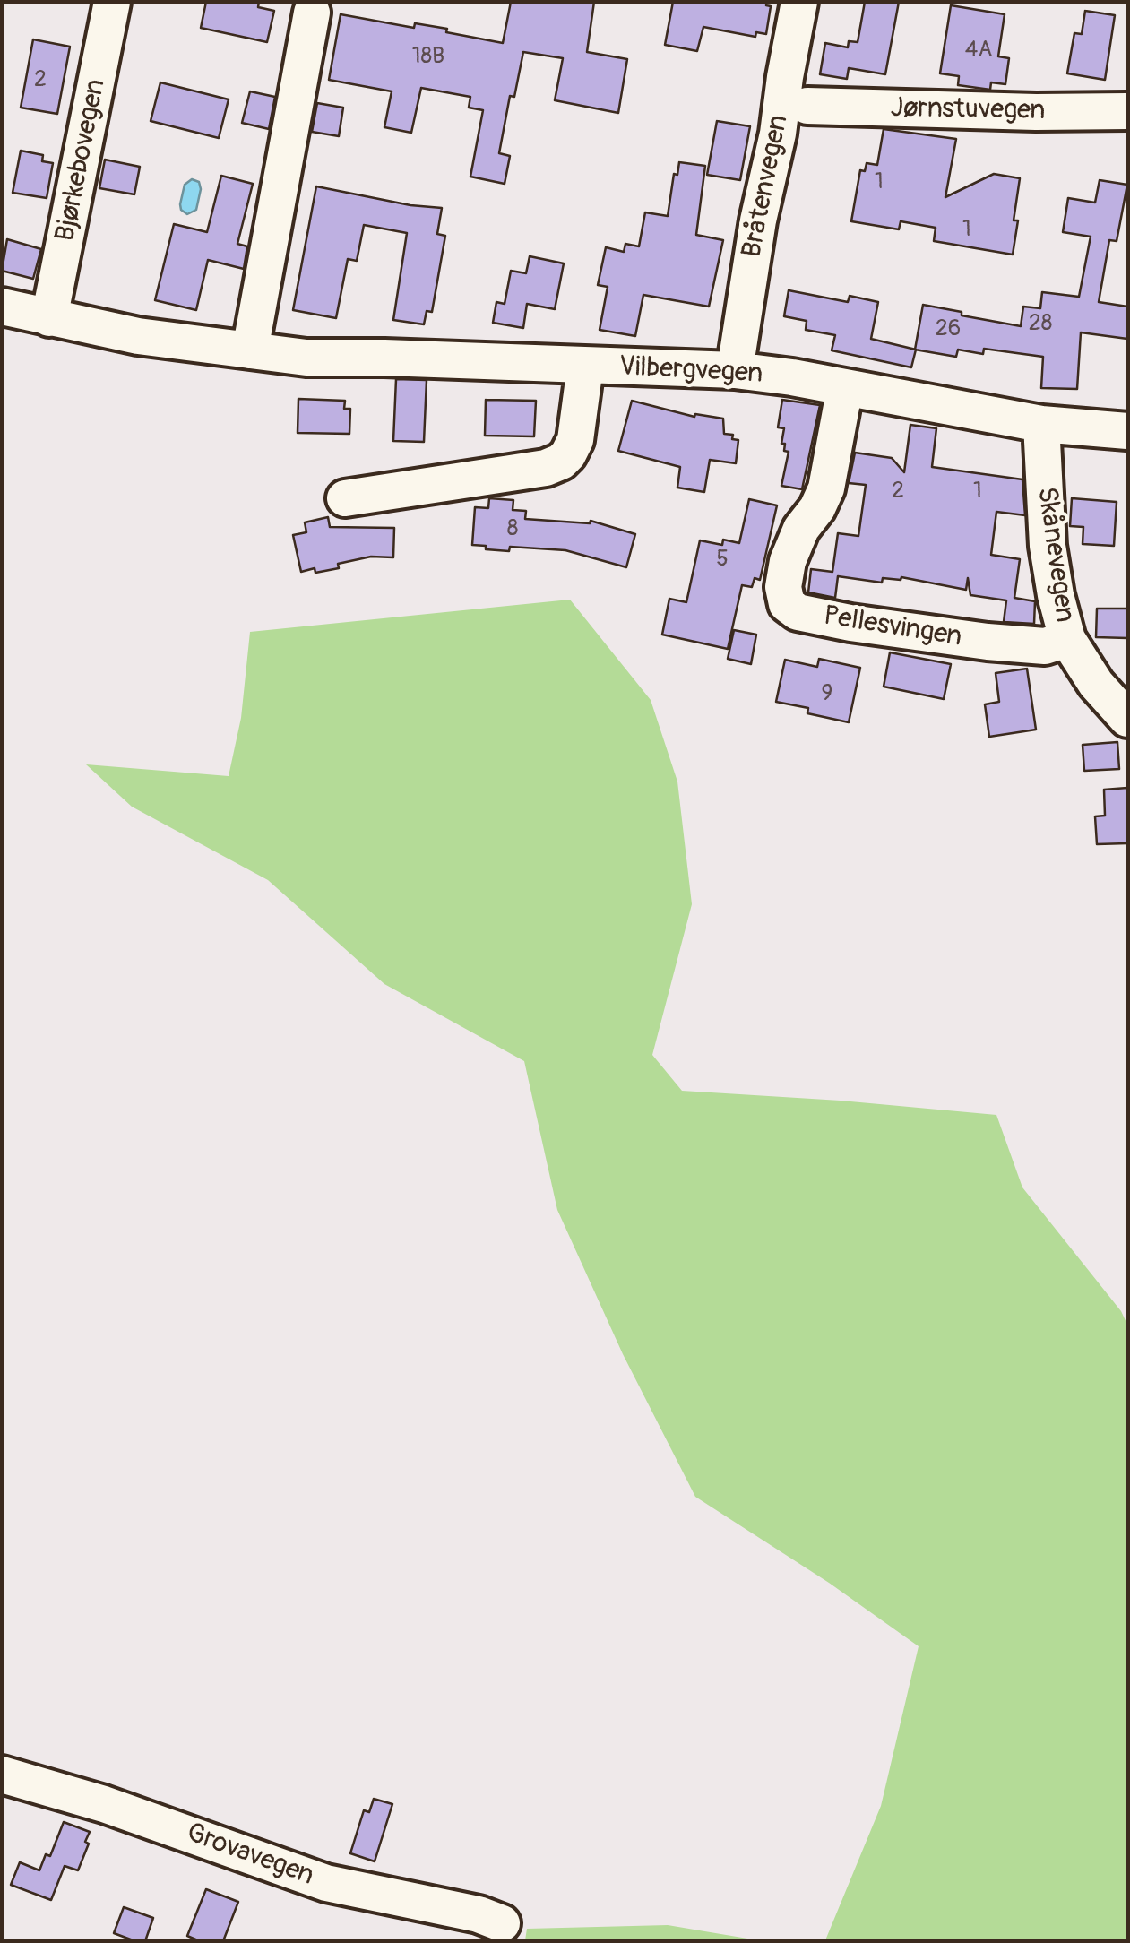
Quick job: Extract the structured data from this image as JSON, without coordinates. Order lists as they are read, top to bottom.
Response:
{
  "streets": {
    "street": [
      "Jørnstuvegen",
      "Bjørkebovegen",
      "Bråtenvegen",
      "Vilbergvegen",
      "Skånevegen",
      "Pellesvingen",
      "Grovavegen"
    ]
  },
  "crossings": [
    ["Bjørkebovegen", "Vilbergvegen"],
    ["Bråtenvegen", "Vilbergvegen"],
    ["Vilbergvegen", "Skånevegen"],
    ["Vilbergvegen", "Pellesvingen"],
    ["Skånevegen", "Pellesvingen"]
  ],
  "house_numbers": [
    "4A",
    "18B",
    "2",
    "1",
    "1",
    "28",
    "26",
    "2",
    "1",
    "8",
    "5",
    "9"
  ]
}
